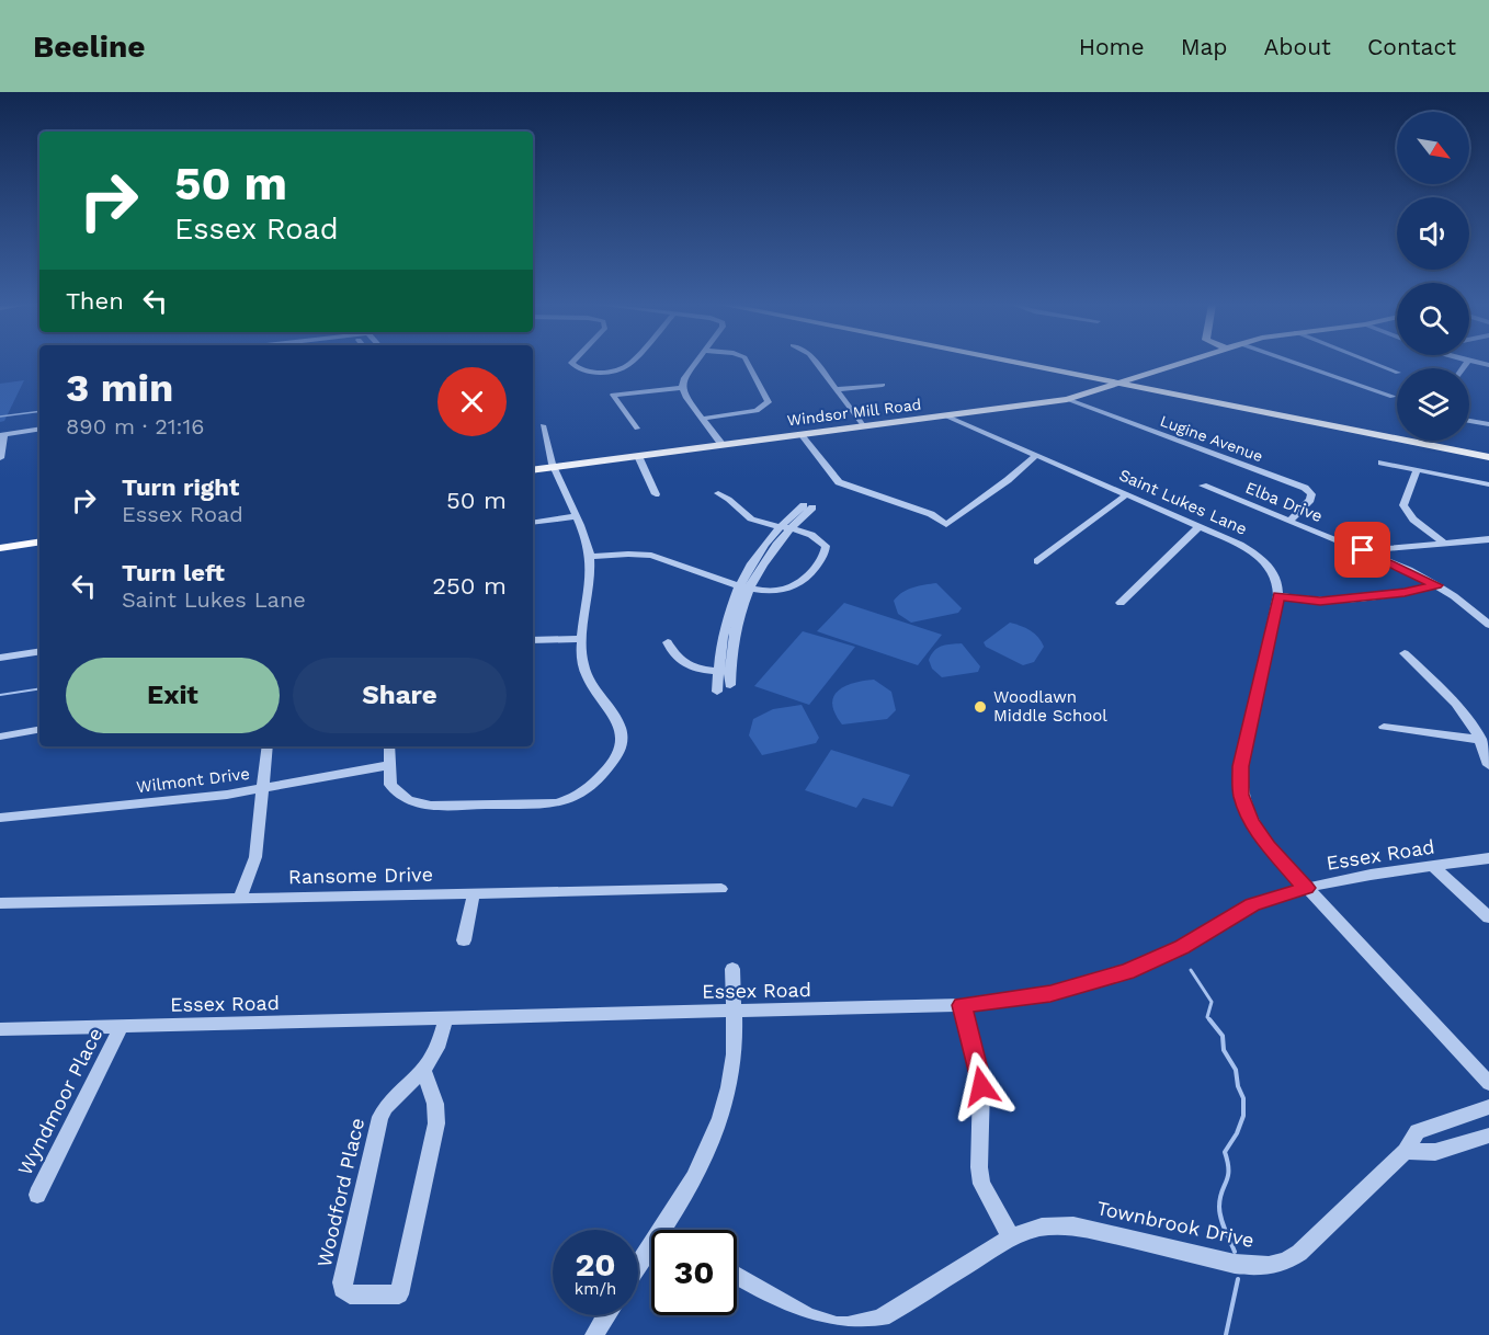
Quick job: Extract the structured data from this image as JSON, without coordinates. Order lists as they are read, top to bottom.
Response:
{
  "streets": {
    "main road": ["Windsor Mill Road"],
    "street": [
      "Lugine Avenue",
      "Saint Lukes Lane",
      "Elba Drive",
      "Wilmont Drive",
      "Essex Road",
      "Ransome Drive",
      "Wyndmoor Place",
      "Woodford Place",
      "Townbrook Drive"
    ]
  },
  "crossings": [
    ["Windsor Mill Road", "Lugine Avenue"],
    ["Windsor Mill Road", "Saint Lukes Lane"],
    ["Lugine Avenue", "Elba Drive"],
    ["Essex Road", "Wyndmoor Place"],
    ["Essex Road", "Woodford Place"]
  ],
  "places": ["Woodlawn Middle School"],
  "north": "bottom right",
  "page": {
    "header": "Beeline",
    "nav": [
      "Home",
      "Map",
      "About",
      "Contact"
    ],
    "turn": ["50 m", "Essex Road"],
    "then": "Then",
    "heading": ["3 min", "890 m · 21:16"],
    "list": [
      {
        "name": "Turn right",
        "note": "Essex Road",
        "value": "50 m"
      },
      {
        "name": "Turn left",
        "note": "Saint Lukes Lane",
        "value": "250 m"
      }
    ],
    "buttons": ["Exit", "Share"],
    "speed": "20 km/h",
    "limit": "30"
  }
}
